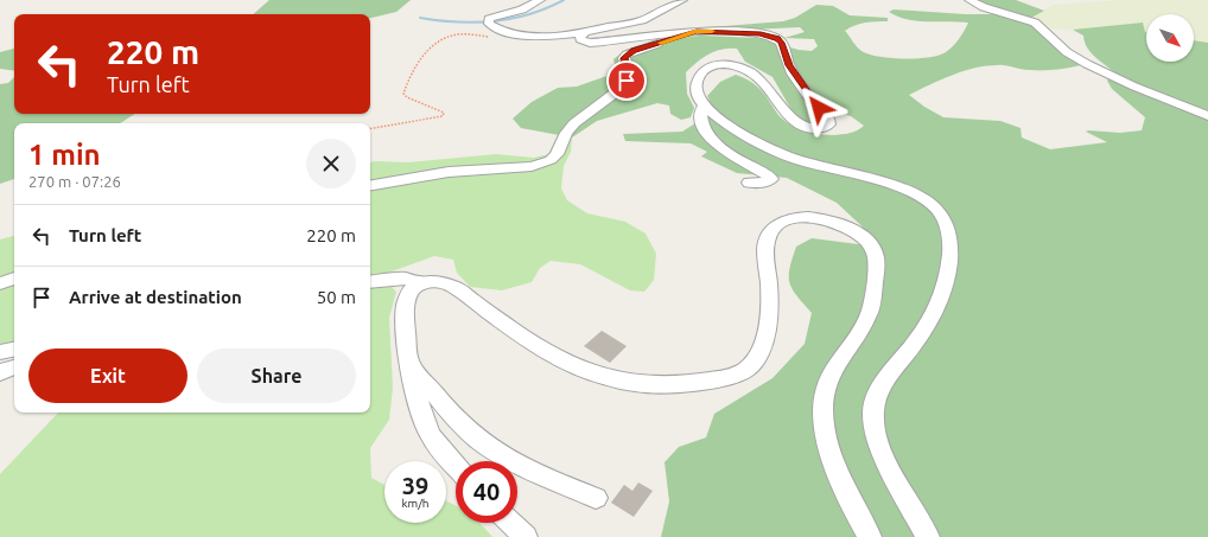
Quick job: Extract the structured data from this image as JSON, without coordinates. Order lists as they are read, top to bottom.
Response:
{
  "north": "bottom right",
  "page": {
    "turn": ["220 m", "Turn left"],
    "heading": ["1 min", "270 m · 07:26"],
    "list": [
      {
        "name": "Turn left",
        "value": "220 m"
      },
      {
        "name": "Arrive at destination",
        "value": "50 m"
      }
    ],
    "buttons": ["Exit", "Share"],
    "speed": "39 km/h",
    "limit": "40"
  }
}
